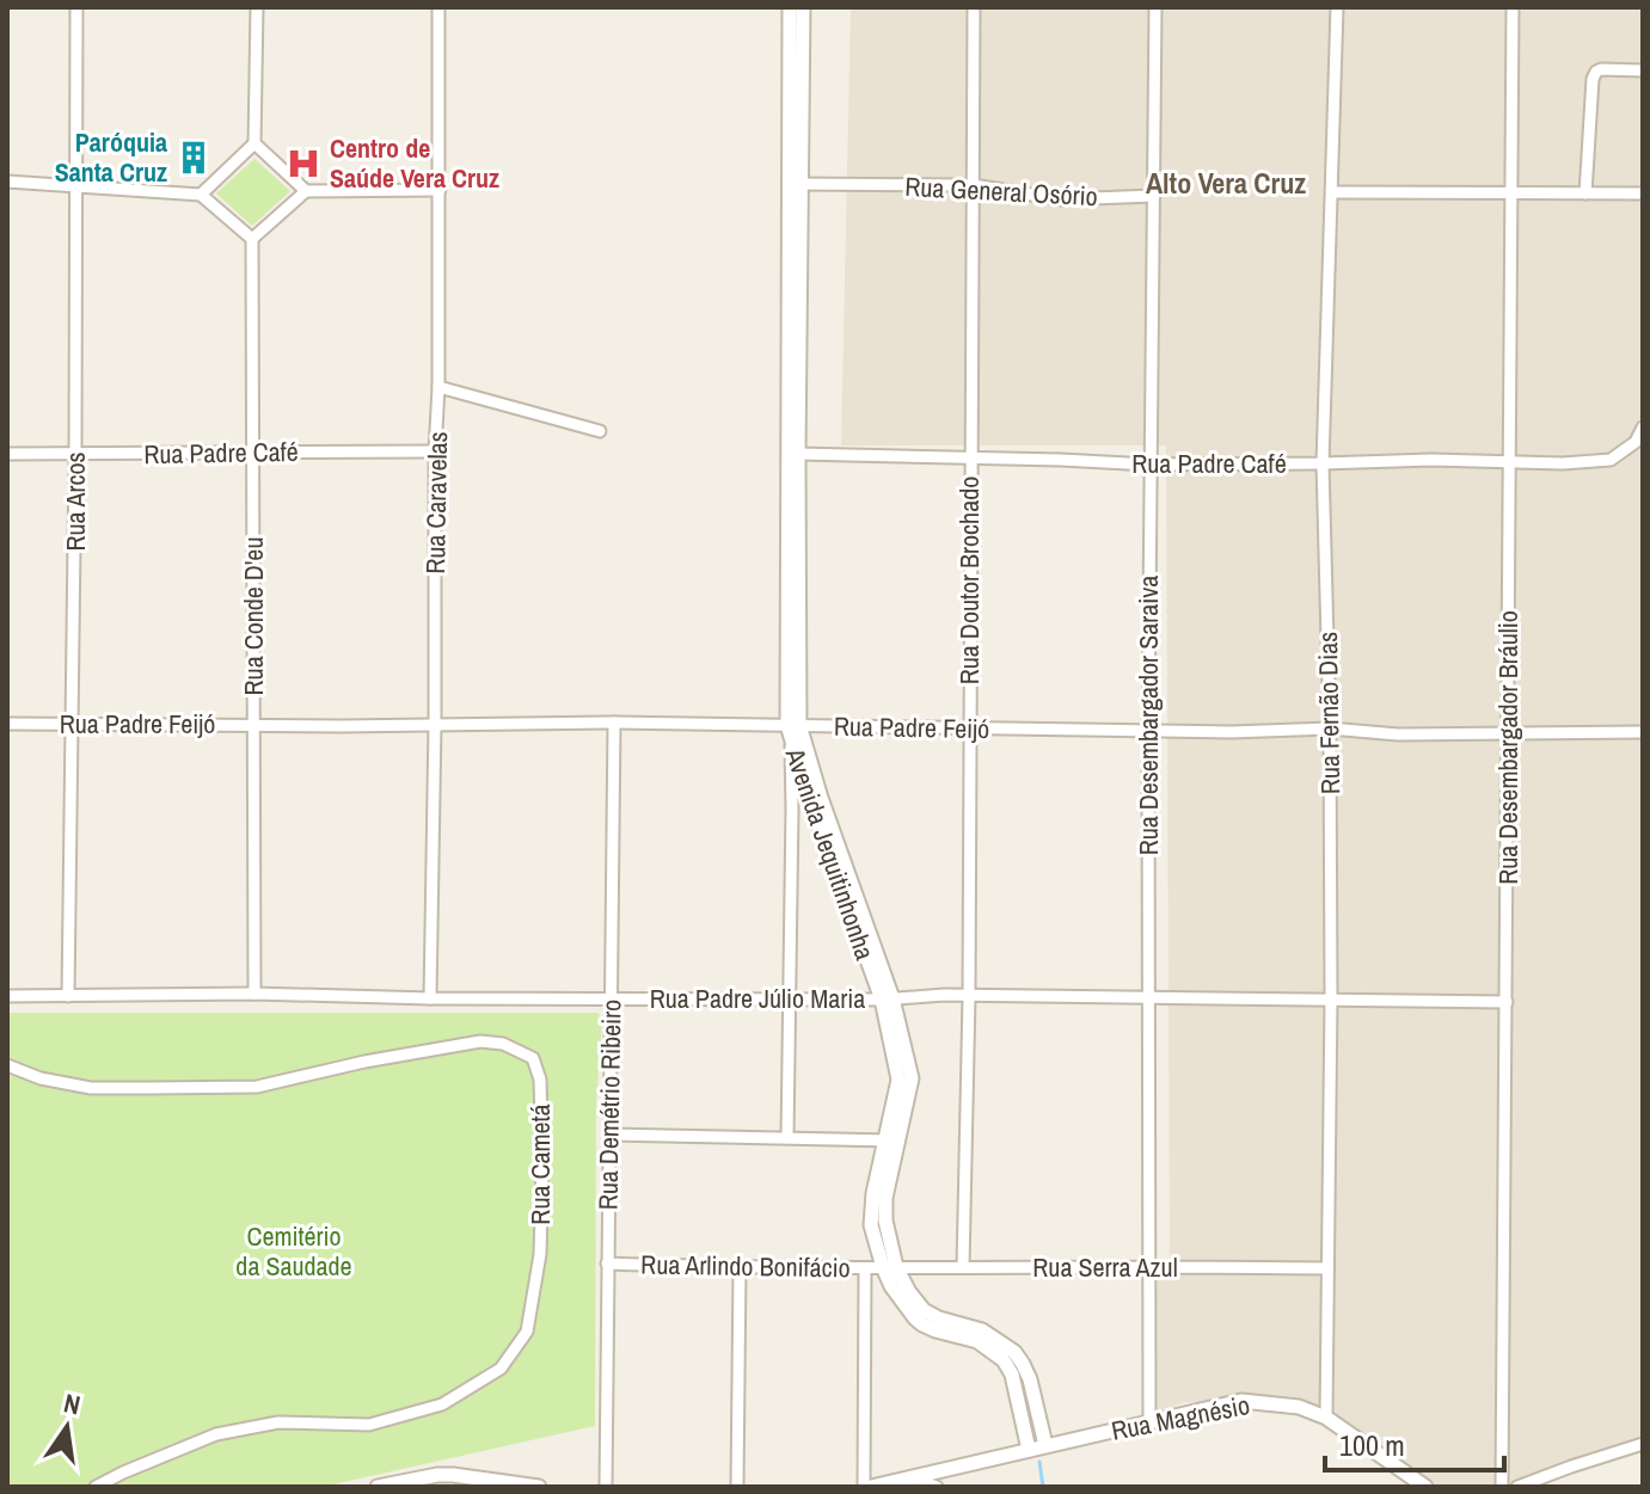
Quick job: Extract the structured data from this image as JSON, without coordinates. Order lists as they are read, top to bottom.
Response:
{
  "streets": {
    "street": [
      "Rua General Osório",
      "Rua Padre Café",
      "Rua Arcos",
      "Rua Caravelas",
      "Rua Doutor Brochado",
      "Rua Conde D'eu",
      "Rua Fernão Dias",
      "Rua Desembargador Saraiva",
      "Rua Padre Feijó",
      "Rua Desembargador Bráulio",
      "Avenida Jequitinhonha",
      "Rua Padre Júlio Maria",
      "Rua Demétrio Ribeiro",
      "Rua Cametá",
      "Rua Arlindo Bonifácio",
      "Rua Serra Azul",
      "Rua Magnésio"
    ]
  },
  "crossings": [
    ["Rua General Osório", "Rua Doutor Brochado"],
    ["Rua General Osório", "Rua Desembargador Saraiva"],
    ["Rua General Osório", "Avenida Jequitinhonha"],
    ["Rua Padre Café", "Rua Arcos"],
    ["Rua Padre Café", "Rua Caravelas"],
    ["Rua Padre Café", "Rua Doutor Brochado"],
    ["Rua Padre Café", "Rua Conde D'eu"],
    ["Rua Padre Café", "Rua Fernão Dias"],
    ["Rua Padre Café", "Rua Desembargador Saraiva"],
    ["Rua Padre Café", "Rua Desembargador Bráulio"],
    ["Rua Padre Café", "Avenida Jequitinhonha"],
    ["Rua Arcos", "Rua Padre Feijó"],
    ["Rua Arcos", "Rua Padre Júlio Maria"],
    ["Rua Caravelas", "Rua Padre Feijó"],
    ["Rua Caravelas", "Rua Padre Júlio Maria"],
    ["Rua Doutor Brochado", "Rua Padre Feijó"],
    ["Rua Doutor Brochado", "Rua Padre Júlio Maria"],
    ["Rua Doutor Brochado", "Rua Serra Azul"],
    ["Rua Conde D'eu", "Rua Padre Feijó"],
    ["Rua Conde D'eu", "Rua Padre Júlio Maria"],
    ["Rua Fernão Dias", "Rua Padre Feijó"],
    ["Rua Fernão Dias", "Rua Padre Júlio Maria"],
    ["Rua Fernão Dias", "Rua Serra Azul"],
    ["Rua Fernão Dias", "Rua Magnésio"],
    ["Rua Desembargador Saraiva", "Rua Padre Feijó"],
    ["Rua Desembargador Saraiva", "Rua Padre Júlio Maria"],
    ["Rua Desembargador Saraiva", "Rua Serra Azul"],
    ["Rua Desembargador Saraiva", "Rua Magnésio"],
    ["Rua Padre Feijó", "Rua Desembargador Bráulio"],
    ["Rua Padre Feijó", "Avenida Jequitinhonha"],
    ["Rua Padre Feijó", "Rua Demétrio Ribeiro"],
    ["Rua Desembargador Bráulio", "Rua Padre Júlio Maria"],
    ["Avenida Jequitinhonha", "Rua Padre Júlio Maria"],
    ["Avenida Jequitinhonha", "Rua Arlindo Bonifácio"],
    ["Avenida Jequitinhonha", "Rua Serra Azul"],
    ["Avenida Jequitinhonha", "Rua Magnésio"],
    ["Rua Padre Júlio Maria", "Rua Demétrio Ribeiro"],
    ["Rua Demétrio Ribeiro", "Rua Arlindo Bonifácio"],
    ["Rua Arlindo Bonifácio", "Rua Serra Azul"]
  ],
  "districts": ["Alto Vera Cruz"],
  "parks": ["Cemitério da Saudade"],
  "places": {
    "building": ["Paróquia Santa Cruz"],
    "hospital": ["Centro de Saúde Vera Cruz"]
  },
  "scale_bar": "100 m",
  "north": "top"
}
